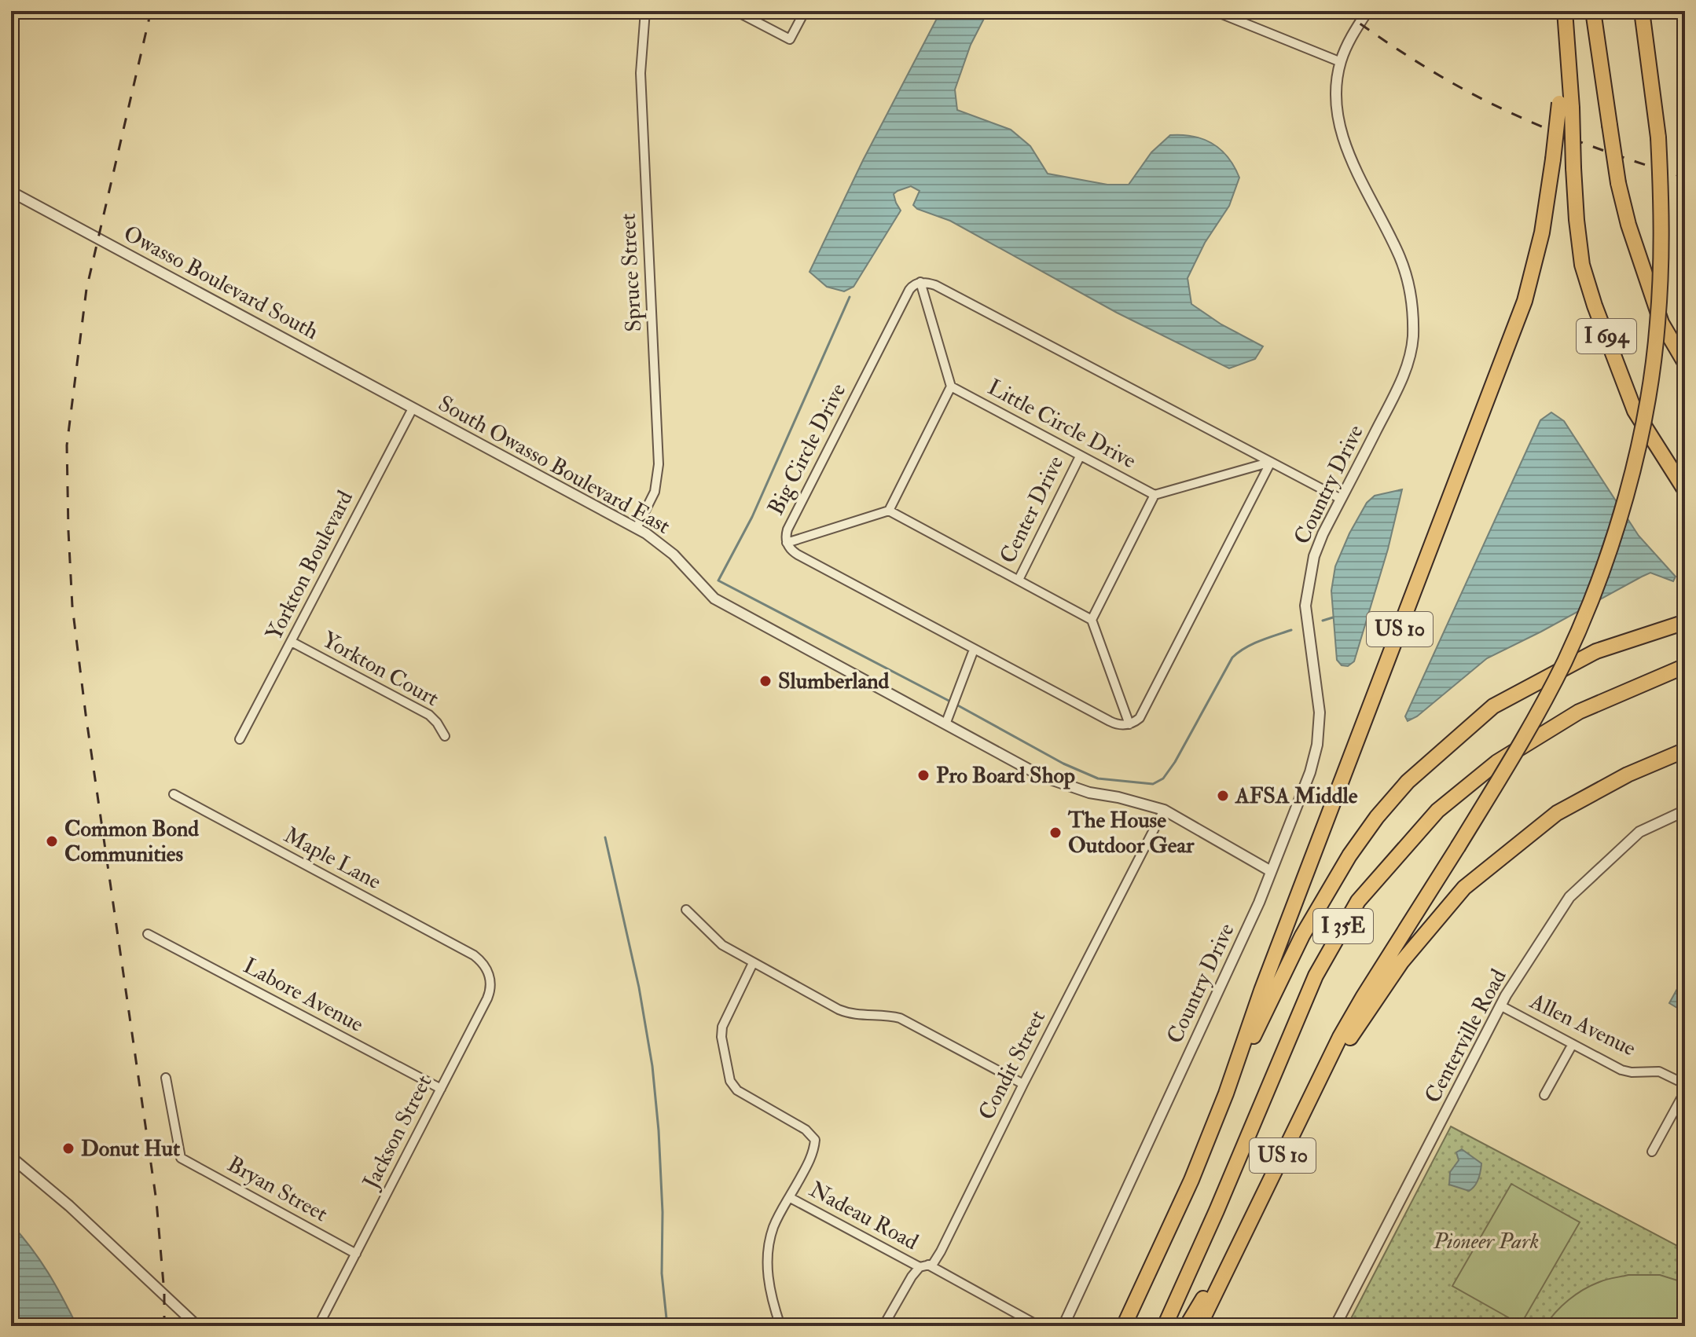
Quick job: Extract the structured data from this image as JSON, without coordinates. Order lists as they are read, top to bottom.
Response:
{
  "streets": {
    "highway": ["I 694", "US 10", "I 35E"],
    "street": [
      "Spruce Street",
      "Owasso Boulevard South",
      "Little Circle Drive",
      "Big Circle Drive",
      "South Owasso Boulevard East",
      "Country Drive",
      "Center Drive",
      "Yorkton Boulevard",
      "Yorkton Court",
      "Maple Lane",
      "Labore Avenue",
      "Allen Avenue",
      "Centerville Road",
      "Condit Street",
      "Jackson Street",
      "Bryan Street",
      "Nadeau Road"
    ]
  },
  "crossings": [
    ["Spruce Street", "South Owasso Boulevard East"],
    ["Owasso Boulevard South", "South Owasso Boulevard East"],
    ["Owasso Boulevard South", "Yorkton Boulevard"],
    ["I 694", "US 10"],
    ["Little Circle Drive", "Center Drive"],
    ["South Owasso Boulevard East", "Country Drive"],
    ["South Owasso Boulevard East", "Yorkton Boulevard"],
    ["South Owasso Boulevard East", "Condit Street"],
    ["Yorkton Boulevard", "Yorkton Court"],
    ["US 10", "I 35E"],
    ["Maple Lane", "Jackson Street"],
    ["Labore Avenue", "Jackson Street"],
    ["Allen Avenue", "Centerville Road"],
    ["Condit Street", "Nadeau Road"],
    ["Jackson Street", "Bryan Street"]
  ],
  "parks": ["Pioneer Park"],
  "places": [
    "Slumberland",
    "Pro Board Shop",
    "AFSA Middle",
    "The House Outdoor Gear",
    "Common Bond Communities",
    "Donut Hut"
  ]
}
